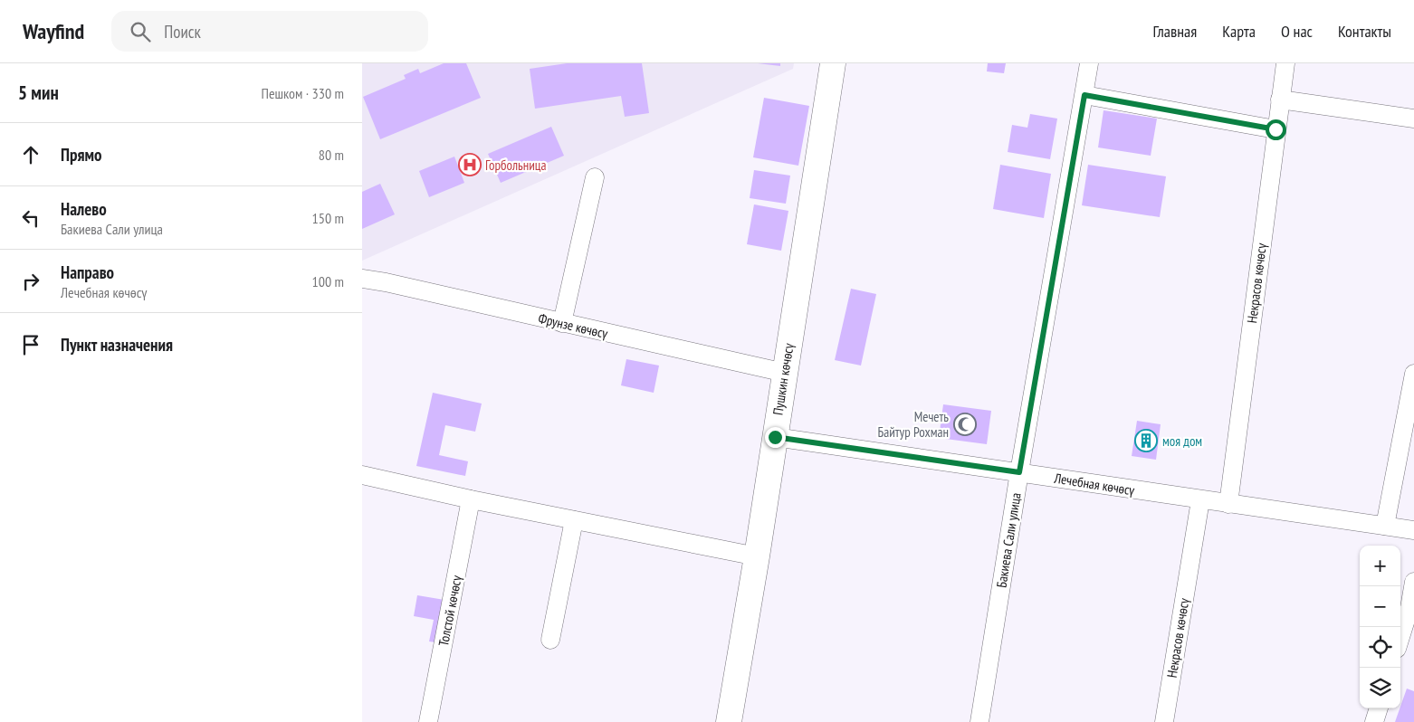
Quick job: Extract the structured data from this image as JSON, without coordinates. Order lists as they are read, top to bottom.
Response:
{
  "streets": {
    "highway": ["Пушкин көчөсү"],
    "street": [
      "Некрасов көчөсү",
      "Фрунзе көчөсү",
      "Лечебная көчөсү",
      "Бакиева Сали улица",
      "Толстой көчөсү"
    ]
  },
  "crossings": [
    ["Некрасов көчөсү", "Лечебная көчөсү"],
    ["Фрунзе көчөсү", "Пушкин көчөсү"],
    ["Пушкин көчөсү", "Лечебная көчөсү"],
    ["Лечебная көчөсү", "Бакиева Сали улица"]
  ],
  "places": {
    "hospital": ["Горбольница"],
    "mosque": ["Мечеть Байтур Рохман"],
    "building": ["моя дом"]
  },
  "page": {
    "header": "Wayfind",
    "search": "Поиск",
    "nav": [
      "Главная",
      "Карта",
      "О нас",
      "Контакты"
    ],
    "heading": ["5 мин", "Пешком · 330 m"],
    "list": [
      ["Прямо", "80 m"],
      ["Налево", "Бакиева Сали улица", "150 m"],
      ["Направо", "Лечебная көчөсү", "100 m"],
      "Пункт назначения"
    ],
    "map_buttons": ["+", "−"]
  }
}
